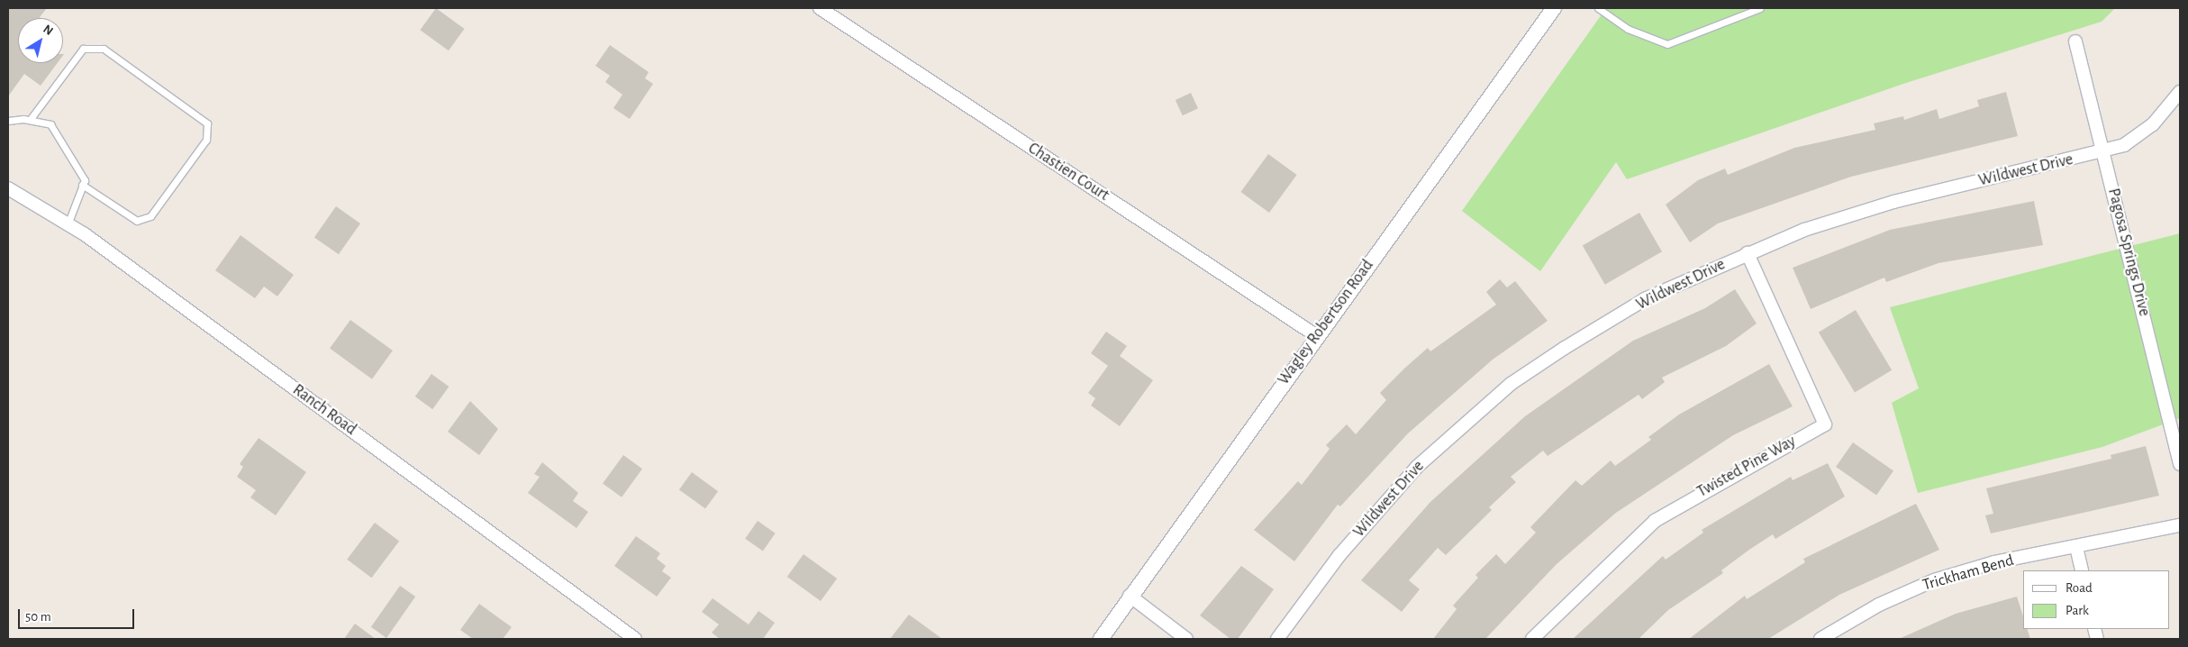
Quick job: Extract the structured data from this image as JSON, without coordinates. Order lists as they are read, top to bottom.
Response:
{
  "streets": {
    "street": [
      "Wildwest Drive",
      "Chastien Court",
      "Pagosa Springs Drive",
      "Wagley Robertson Road",
      "Ranch Road",
      "Twisted Pine Way",
      "Trickham Bend"
    ]
  },
  "crossings": [
    ["Wildwest Drive", "Pagosa Springs Drive"],
    ["Wildwest Drive", "Twisted Pine Way"],
    ["Chastien Court", "Wagley Robertson Road"]
  ],
  "legend": ["Road", "Park"],
  "scale_bar": "50 m",
  "north": "top right"
}
